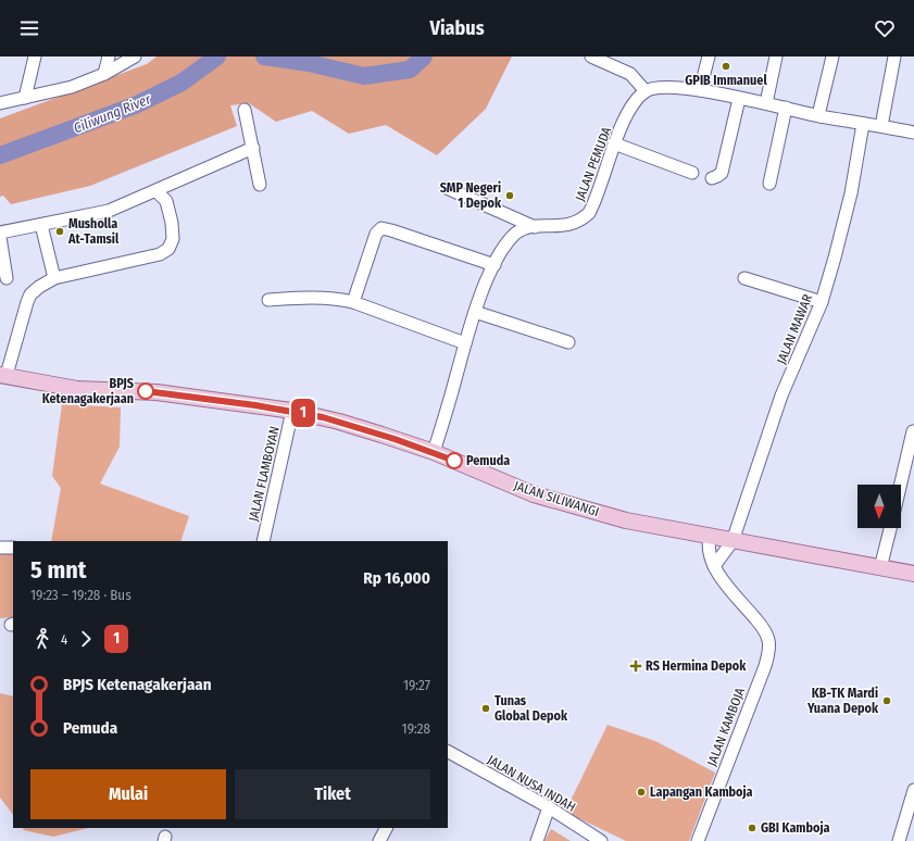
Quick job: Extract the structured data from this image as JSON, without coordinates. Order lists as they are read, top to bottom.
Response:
{
  "streets": {
    "main road": ["JALAN SILIWANGI"],
    "street": [
      "JALAN PEMUDA",
      "JALAN MAWAR",
      "JALAN FLAMBOYAN",
      "JALAN KAMBOJA",
      "JALAN NUSA INDAH"
    ]
  },
  "crossings": [
    ["JALAN PEMUDA", "JALAN SILIWANGI"],
    ["JALAN MAWAR", "JALAN SILIWANGI"],
    ["JALAN MAWAR", "JALAN KAMBOJA"],
    ["JALAN FLAMBOYAN", "JALAN SILIWANGI"],
    ["JALAN SILIWANGI", "JALAN KAMBOJA"]
  ],
  "water": ["Ciliwung River"],
  "places": {
    "other": [
      "GPIB Immanuel",
      "SMP Negeri 1 Depok",
      "Musholla At-Tamsil",
      "BPJS Ketenagakerjaan",
      "Pemuda",
      "KB-TK Mardi Yuana Depok",
      "Tunas Global Depok",
      "Lapangan Kamboja",
      "GBI Kamboja"
    ],
    "health": ["RS Hermina Depok"]
  },
  "lines": ["bus line 1"],
  "north": "bottom",
  "page": {
    "header": "Viabus",
    "on_map": "1",
    "heading": ["5 mnt", "19:23 – 19:28 · Bus", "Rp 16,000"],
    "legs": ["4", "1"],
    "list": [
      {
        "name": "BPJS Ketenagakerjaan",
        "value": "19:27"
      },
      {
        "name": "Pemuda",
        "value": "19:28"
      }
    ],
    "buttons": ["Mulai", "Tiket"]
  }
}
